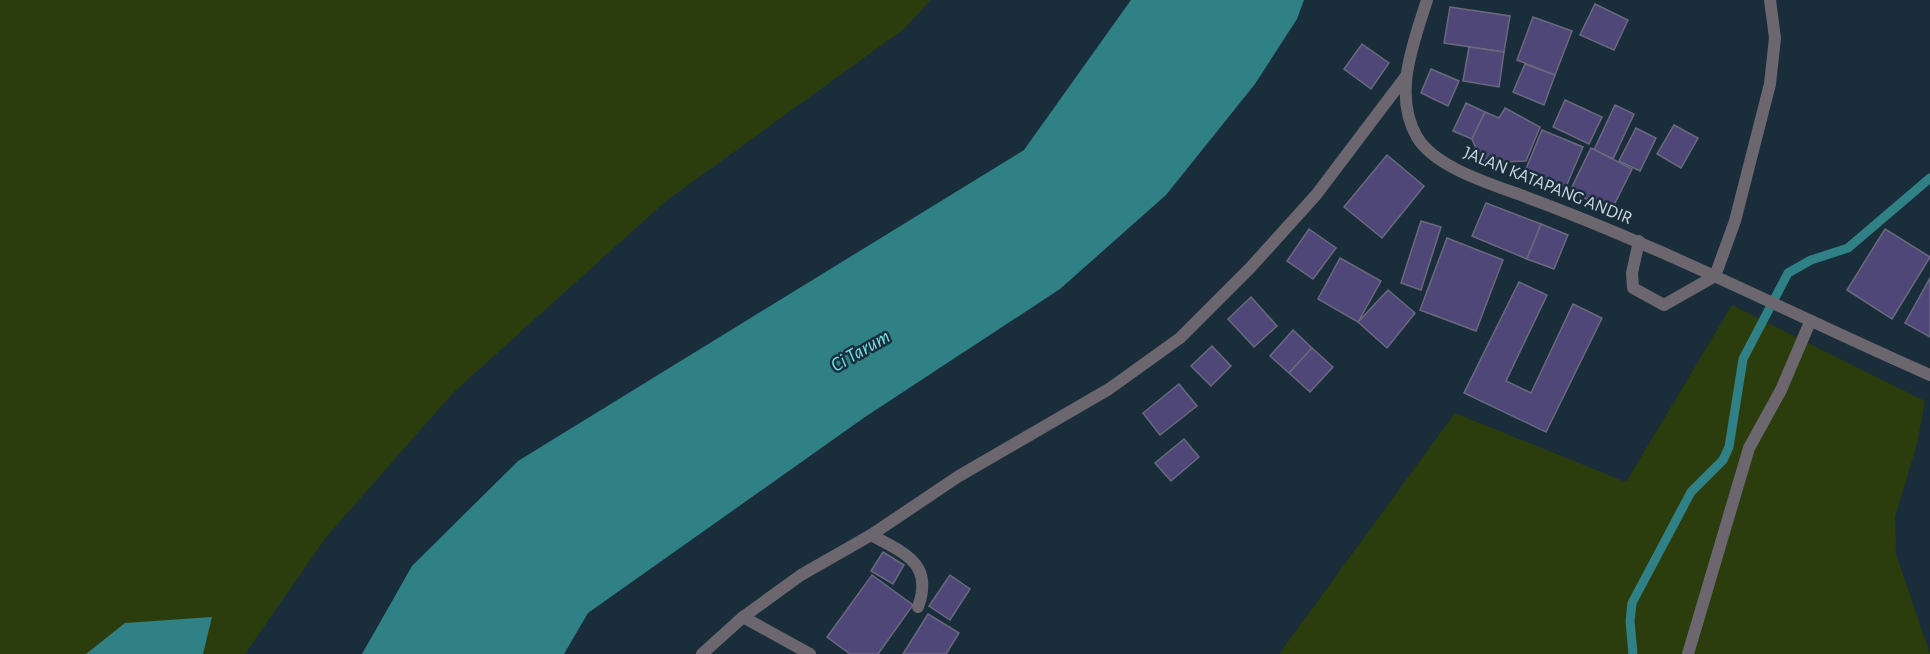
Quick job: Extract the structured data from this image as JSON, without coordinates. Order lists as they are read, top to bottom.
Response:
{
  "streets": {
    "street": ["JALAN KATAPANG ANDIR"]
  },
  "water": ["Ci Tarum"]
}
